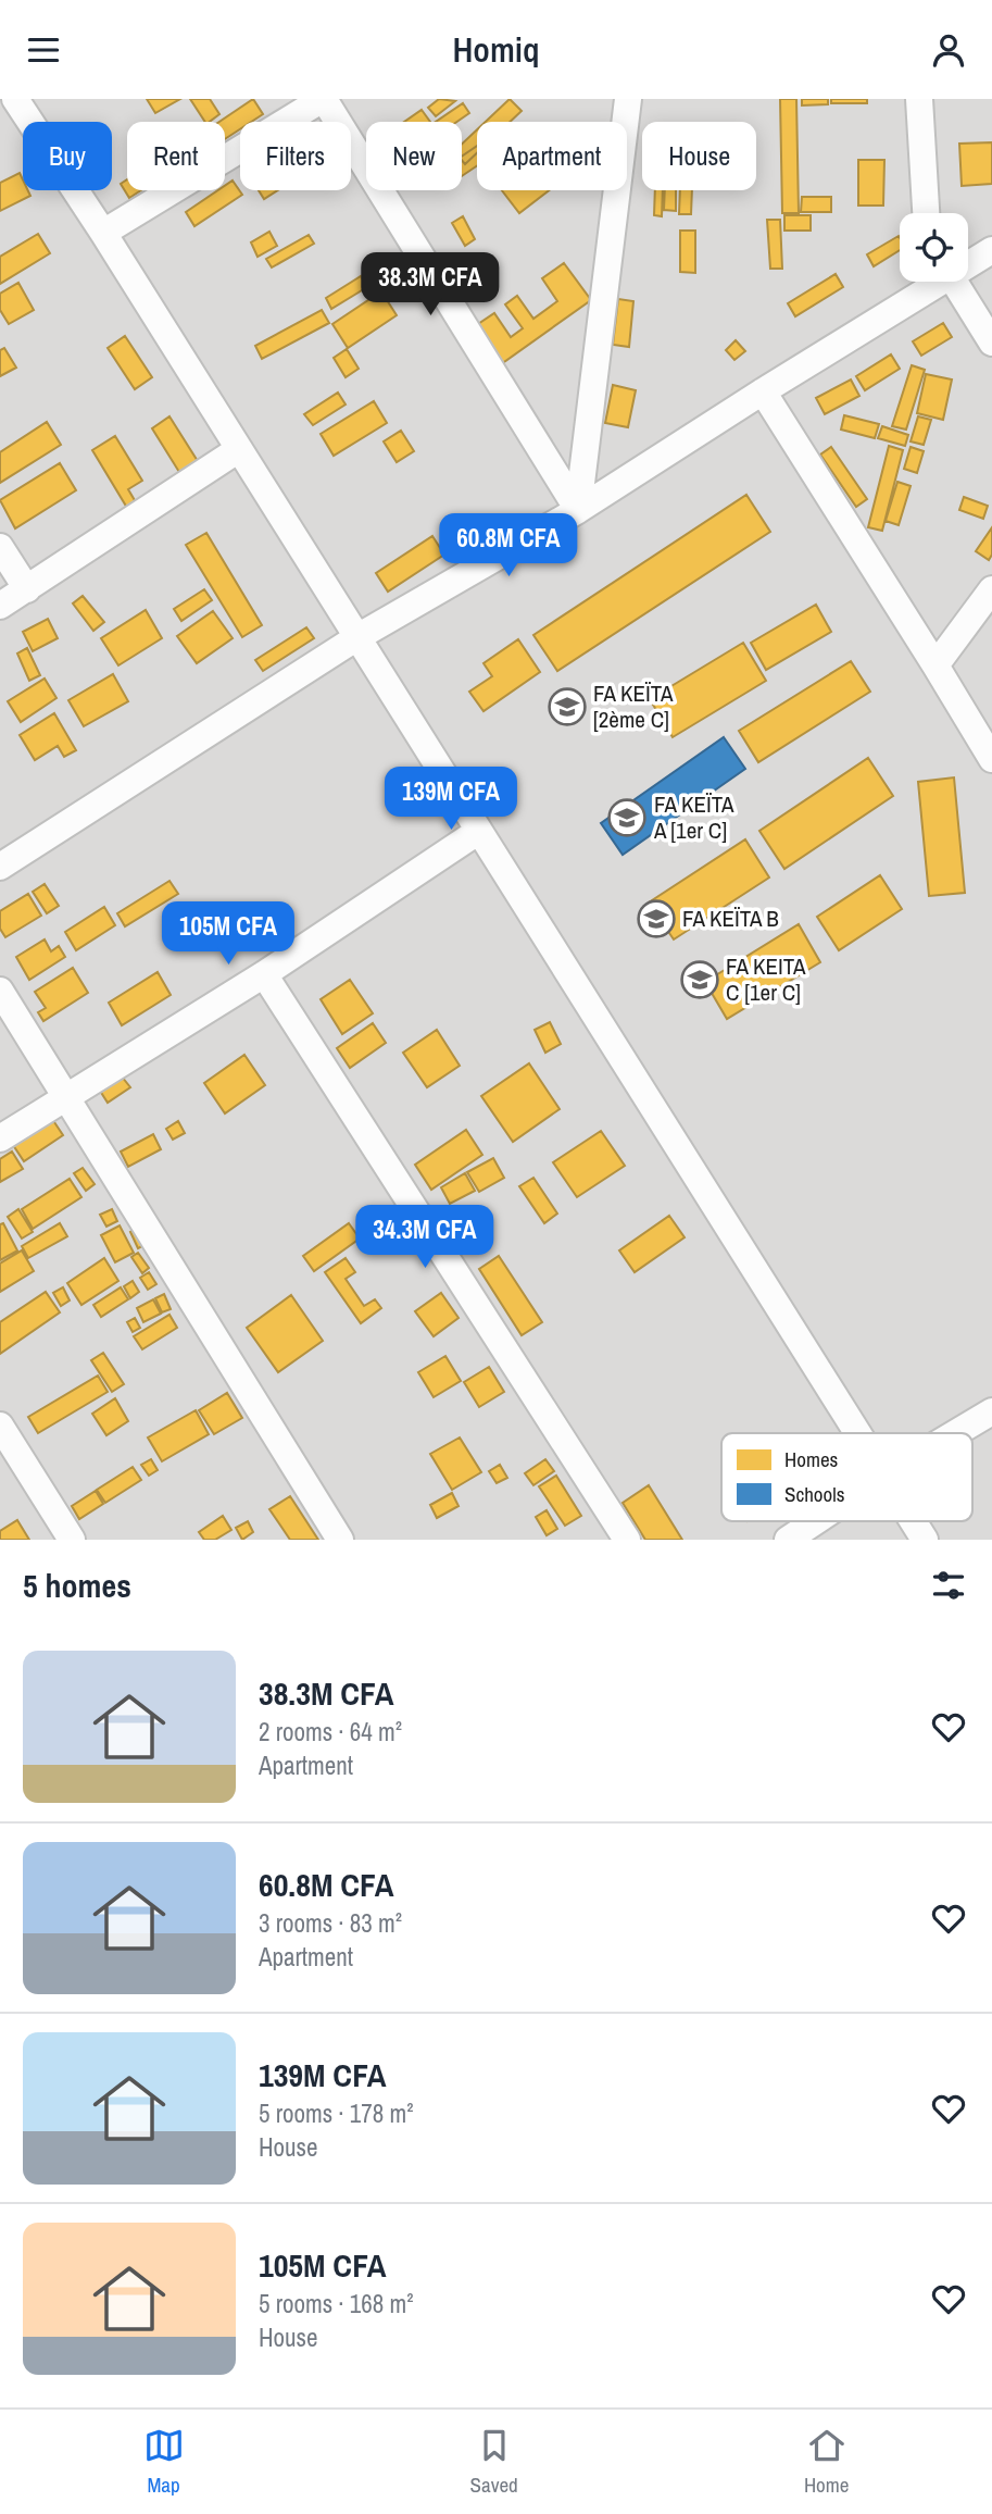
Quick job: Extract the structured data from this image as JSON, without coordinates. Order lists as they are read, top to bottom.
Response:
{
  "places": {
    "school or university": [
      "FA KEÏTA [2ème C]",
      "FA KEÏTA A [1er C]",
      "FA KEÏTA B",
      "FA KEITA C [1er C]"
    ]
  },
  "legend": ["Homes", "Schools"],
  "page": {
    "header": "Homiq",
    "chip": [
      "Buy",
      "Rent",
      "Filters",
      "New",
      "Apartment",
      "House"
    ],
    "price": [
      "38.3M CFA",
      "60.8M CFA",
      "139M CFA",
      "105M CFA",
      "34.3M CFA"
    ],
    "heading": "5 homes",
    "list": [
      {
        "name": "38.3M CFA",
        "note": "2 rooms · 64 m² · Apartment"
      },
      {
        "name": "60.8M CFA",
        "note": "3 rooms · 83 m² · Apartment"
      },
      {
        "name": "139M CFA",
        "note": "5 rooms · 178 m² · House"
      },
      {
        "name": "105M CFA",
        "note": "5 rooms · 168 m² · House"
      }
    ],
    "tabs": ["Map", "Saved", "Home"]
  }
}
